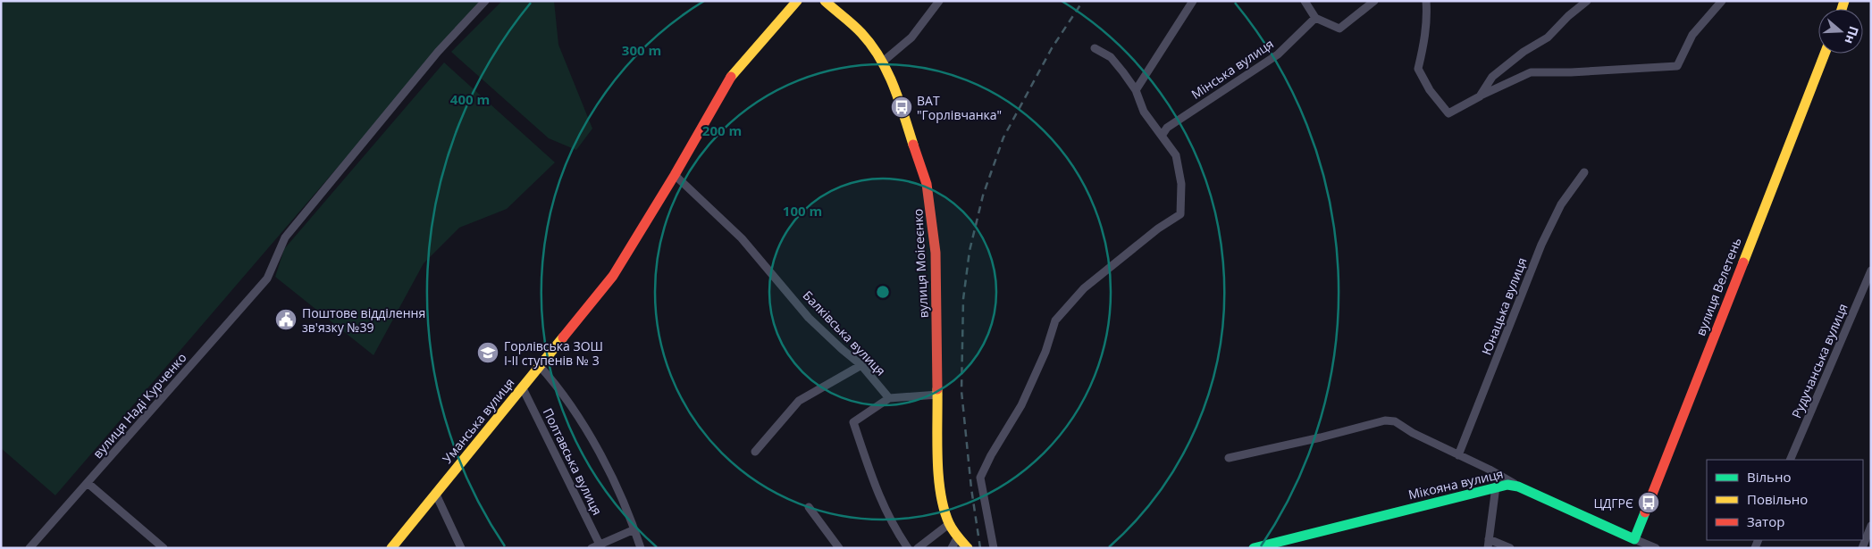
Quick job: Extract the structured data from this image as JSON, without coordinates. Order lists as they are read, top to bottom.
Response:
{
  "streets": {
    "street": [
      "Мінська вулиця",
      "вулиця Моісеєнко",
      "вулиця Велетень",
      "Юнацька вулиця",
      "Балківська вулиця",
      "Рудучанська вулиця",
      "вулиця Наді Курченко",
      "Уманська вулиця",
      "Полтавська вулиця",
      "Мікояна вулиця"
    ]
  },
  "crossings": [
    ["вулиця Велетень", "Мікояна вулиця"],
    ["Балківська вулиця", "Уманська вулиця"],
    ["Уманська вулиця", "Полтавська вулиця"]
  ],
  "places": {
    "bus stop": ["ВАТ \"Горлівчанка\"", "ЦДГРЄ"],
    "public building": ["Поштове відділення зв'язку №39"],
    "school or university": ["Горлівська ЗОШ І-ІІ ступенів № 3"]
  },
  "legend": ["Вільно", "Повільно", "Затор"],
  "north": "right",
  "rings": [
    "300 m",
    "400 m",
    "200 m",
    "100 m"
  ]
}
